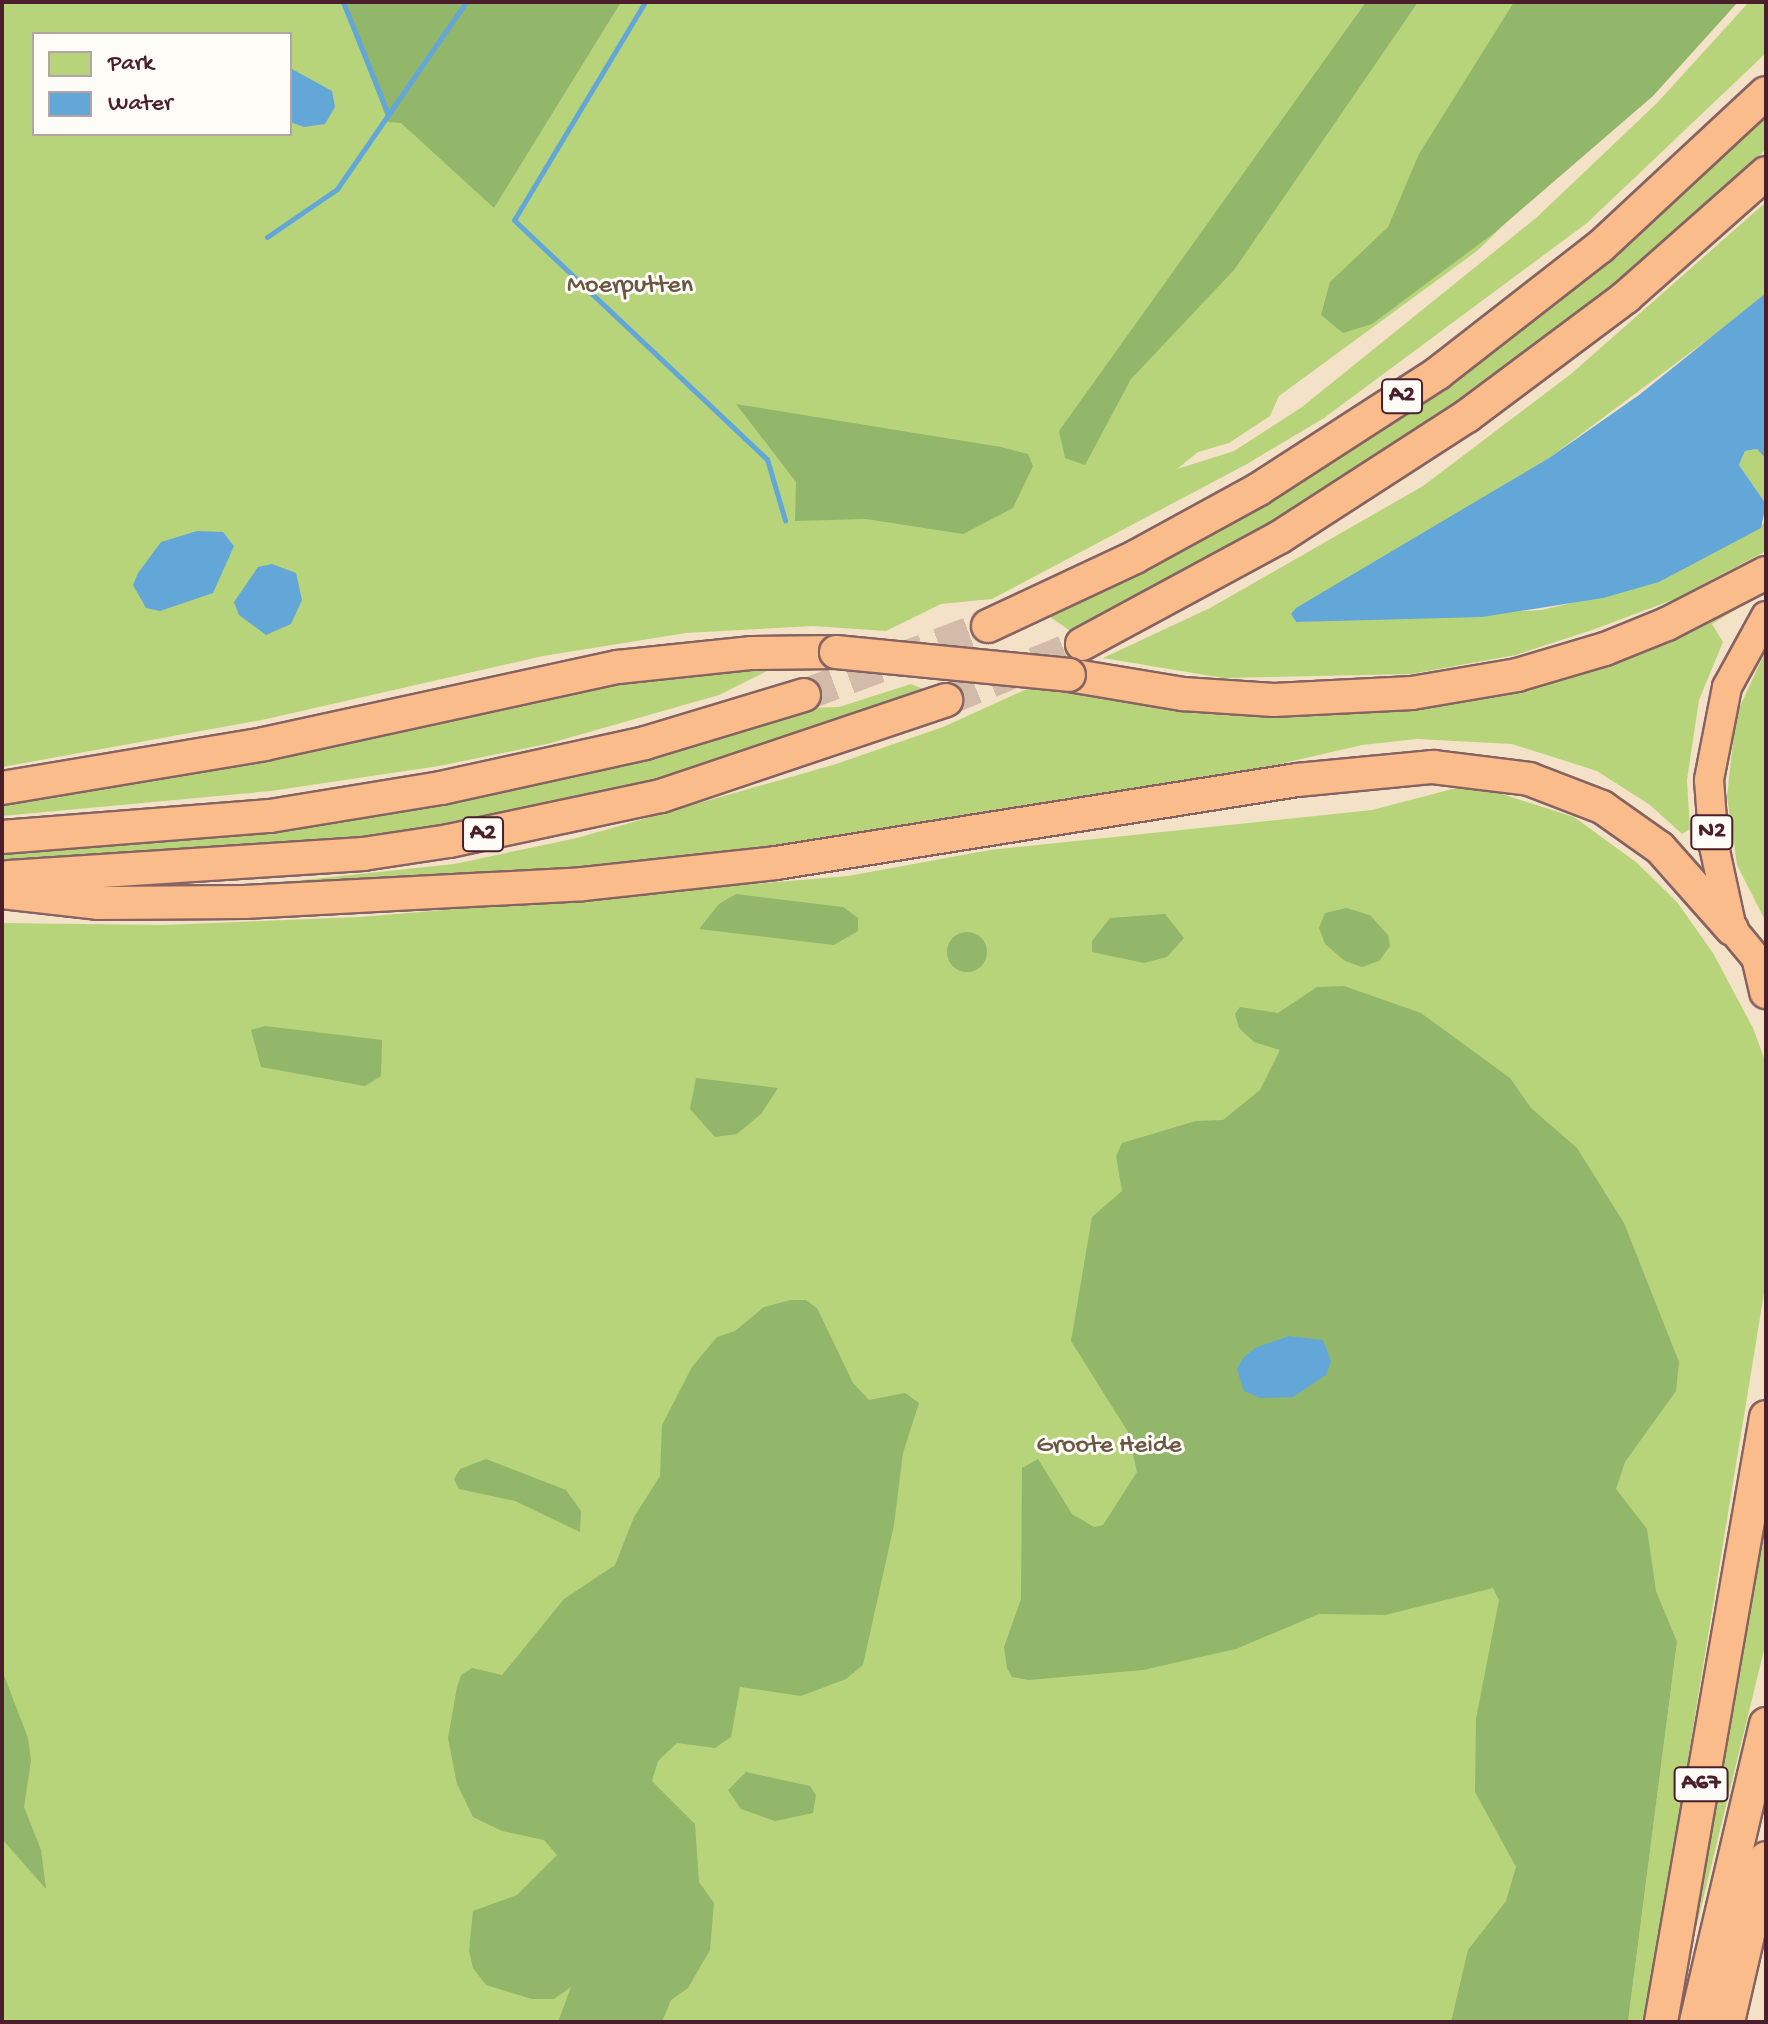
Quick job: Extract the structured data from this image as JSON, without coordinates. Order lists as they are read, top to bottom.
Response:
{
  "streets": {
    "highway": ["A2", "N2", "A67"]
  },
  "crossings": [
    ["A2", "N2"]
  ],
  "parks": ["Moerputten", "Groote Heide"],
  "legend": ["Park", "Water"]
}
